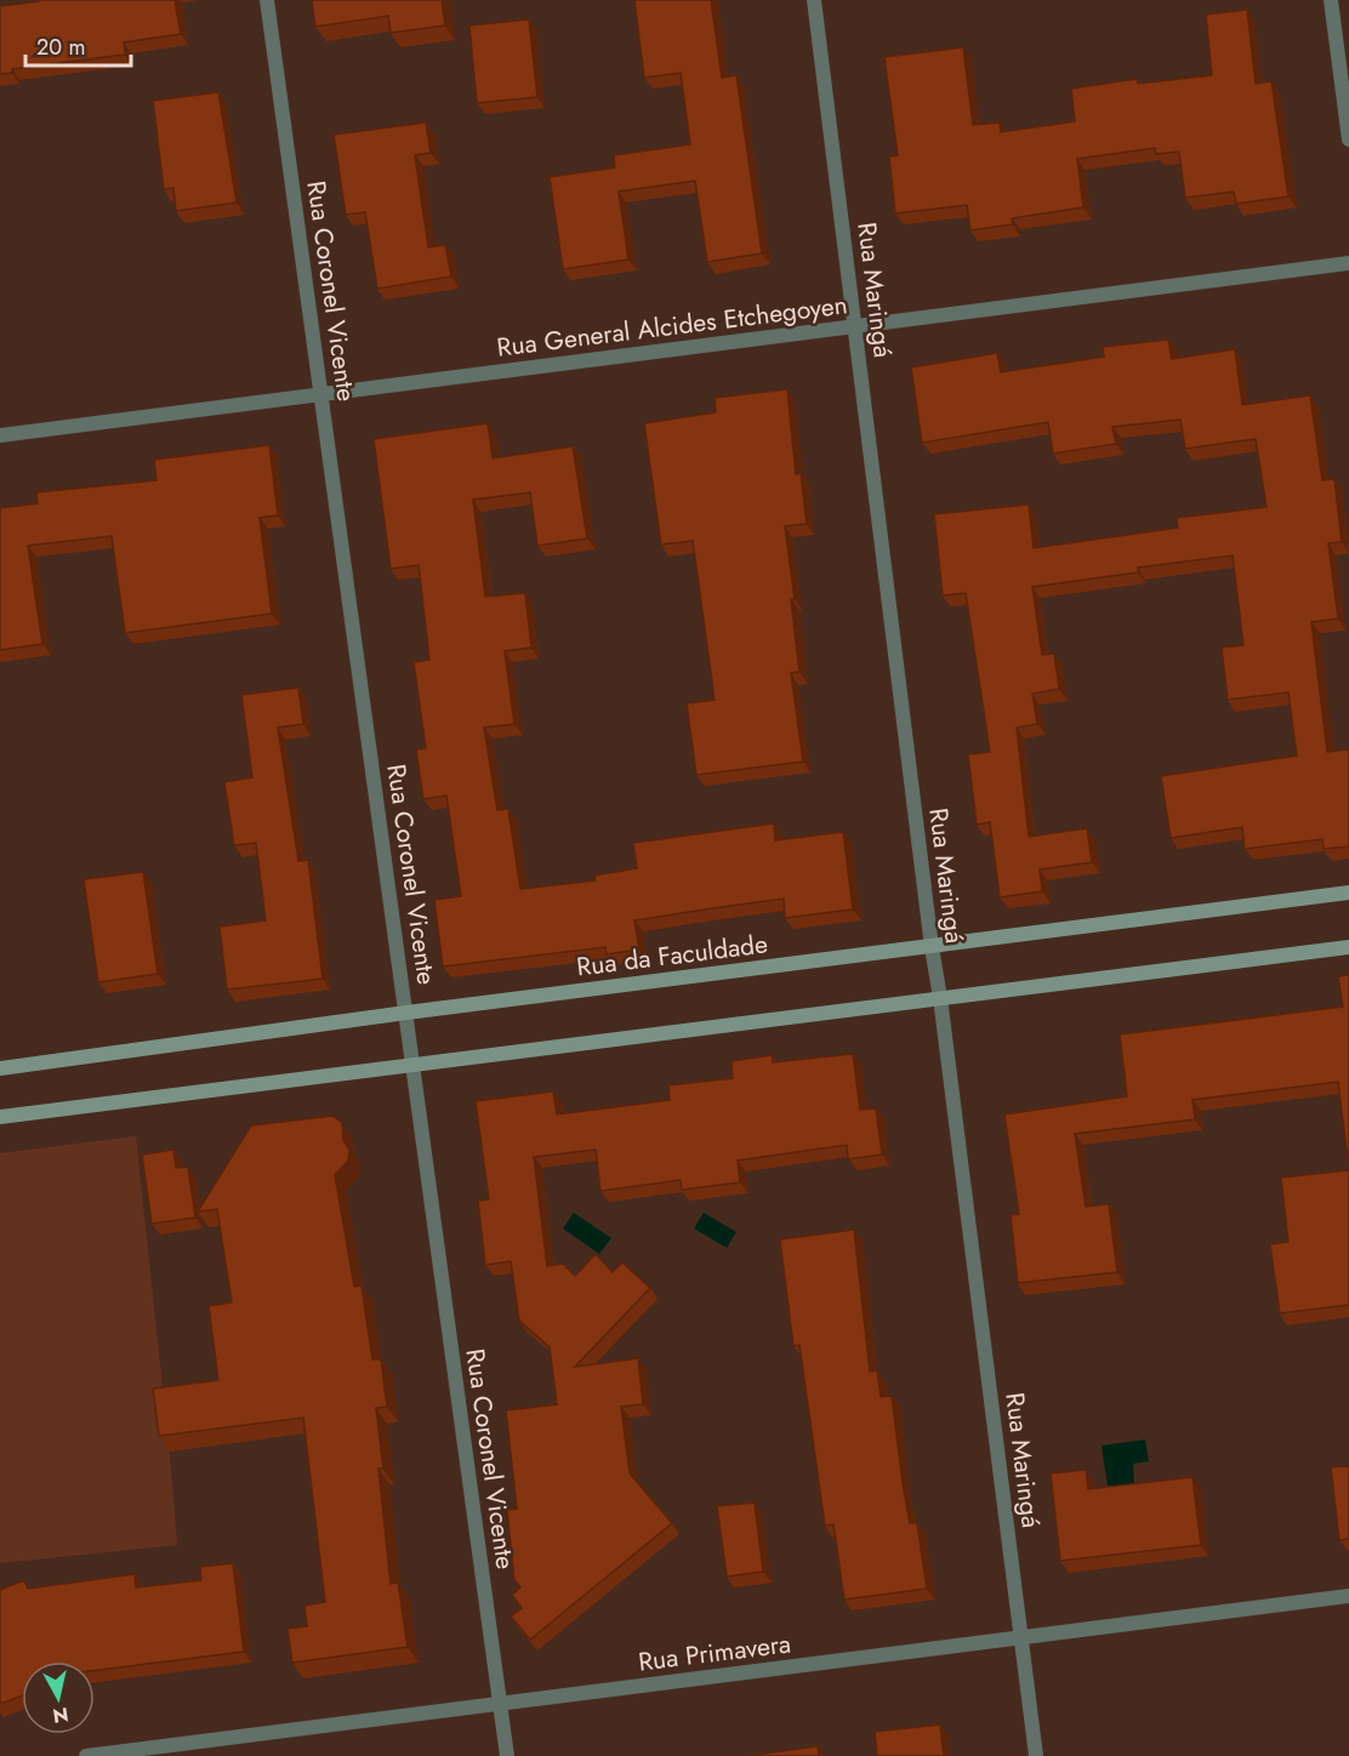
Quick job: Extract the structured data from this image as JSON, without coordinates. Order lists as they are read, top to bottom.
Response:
{
  "streets": {
    "street": [
      "Rua Maringá",
      "Rua Coronel Vicente",
      "Rua General Alcides Etchegoyen",
      "Rua da Faculdade",
      "Rua Primavera"
    ]
  },
  "crossings": [
    ["Rua Maringá", "Rua General Alcides Etchegoyen"],
    ["Rua Maringá", "Rua da Faculdade"],
    ["Rua Maringá", "Rua Primavera"],
    ["Rua Coronel Vicente", "Rua General Alcides Etchegoyen"],
    ["Rua Coronel Vicente", "Rua da Faculdade"],
    ["Rua Coronel Vicente", "Rua Primavera"]
  ],
  "scale_bar": "20 m",
  "north": "bottom"
}
